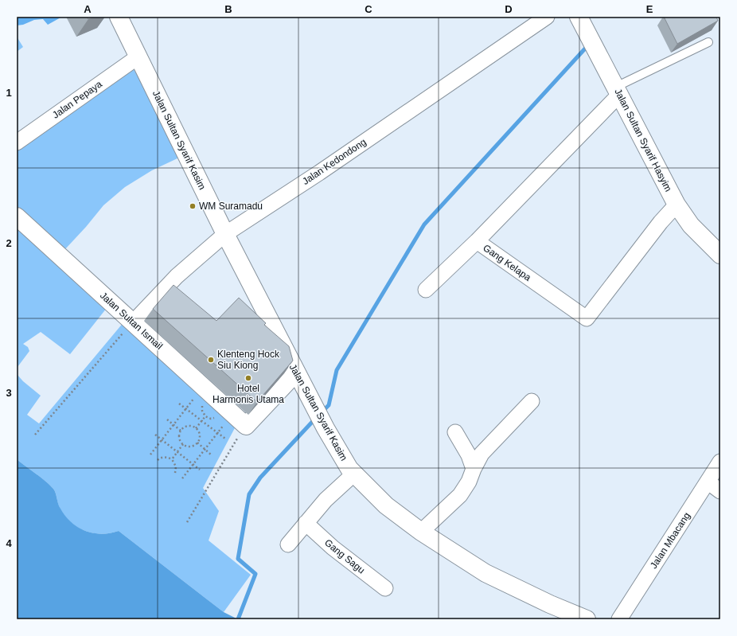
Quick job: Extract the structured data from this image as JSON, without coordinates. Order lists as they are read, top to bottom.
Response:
{
  "streets": {
    "street": [
      "Jalan Pepaya",
      "Jalan Sultan Syarif Kasim",
      "Jalan Sultan Syarif Hasyim",
      "Jalan Kedondong",
      "Gang Kelapa",
      "Jalan Sultan Ismail",
      "Jalan Mbacang",
      "Gang Sagu"
    ]
  },
  "crossings": [
    ["Jalan Pepaya", "Jalan Sultan Syarif Kasim"],
    ["Jalan Sultan Syarif Kasim", "Jalan Kedondong"],
    ["Jalan Sultan Syarif Hasyim", "Gang Kelapa"],
    ["Jalan Kedondong", "Jalan Sultan Ismail"]
  ],
  "places": ["WM Suramadu", "Klenteng Hock Siu Kiong", "Hotel Harmonis Utama"],
  "grid": {
    "columns": [
      "A",
      "B",
      "C",
      "D",
      "E"
    ],
    "rows": [
      "1",
      "2",
      "3",
      "4"
    ]
  }
}
